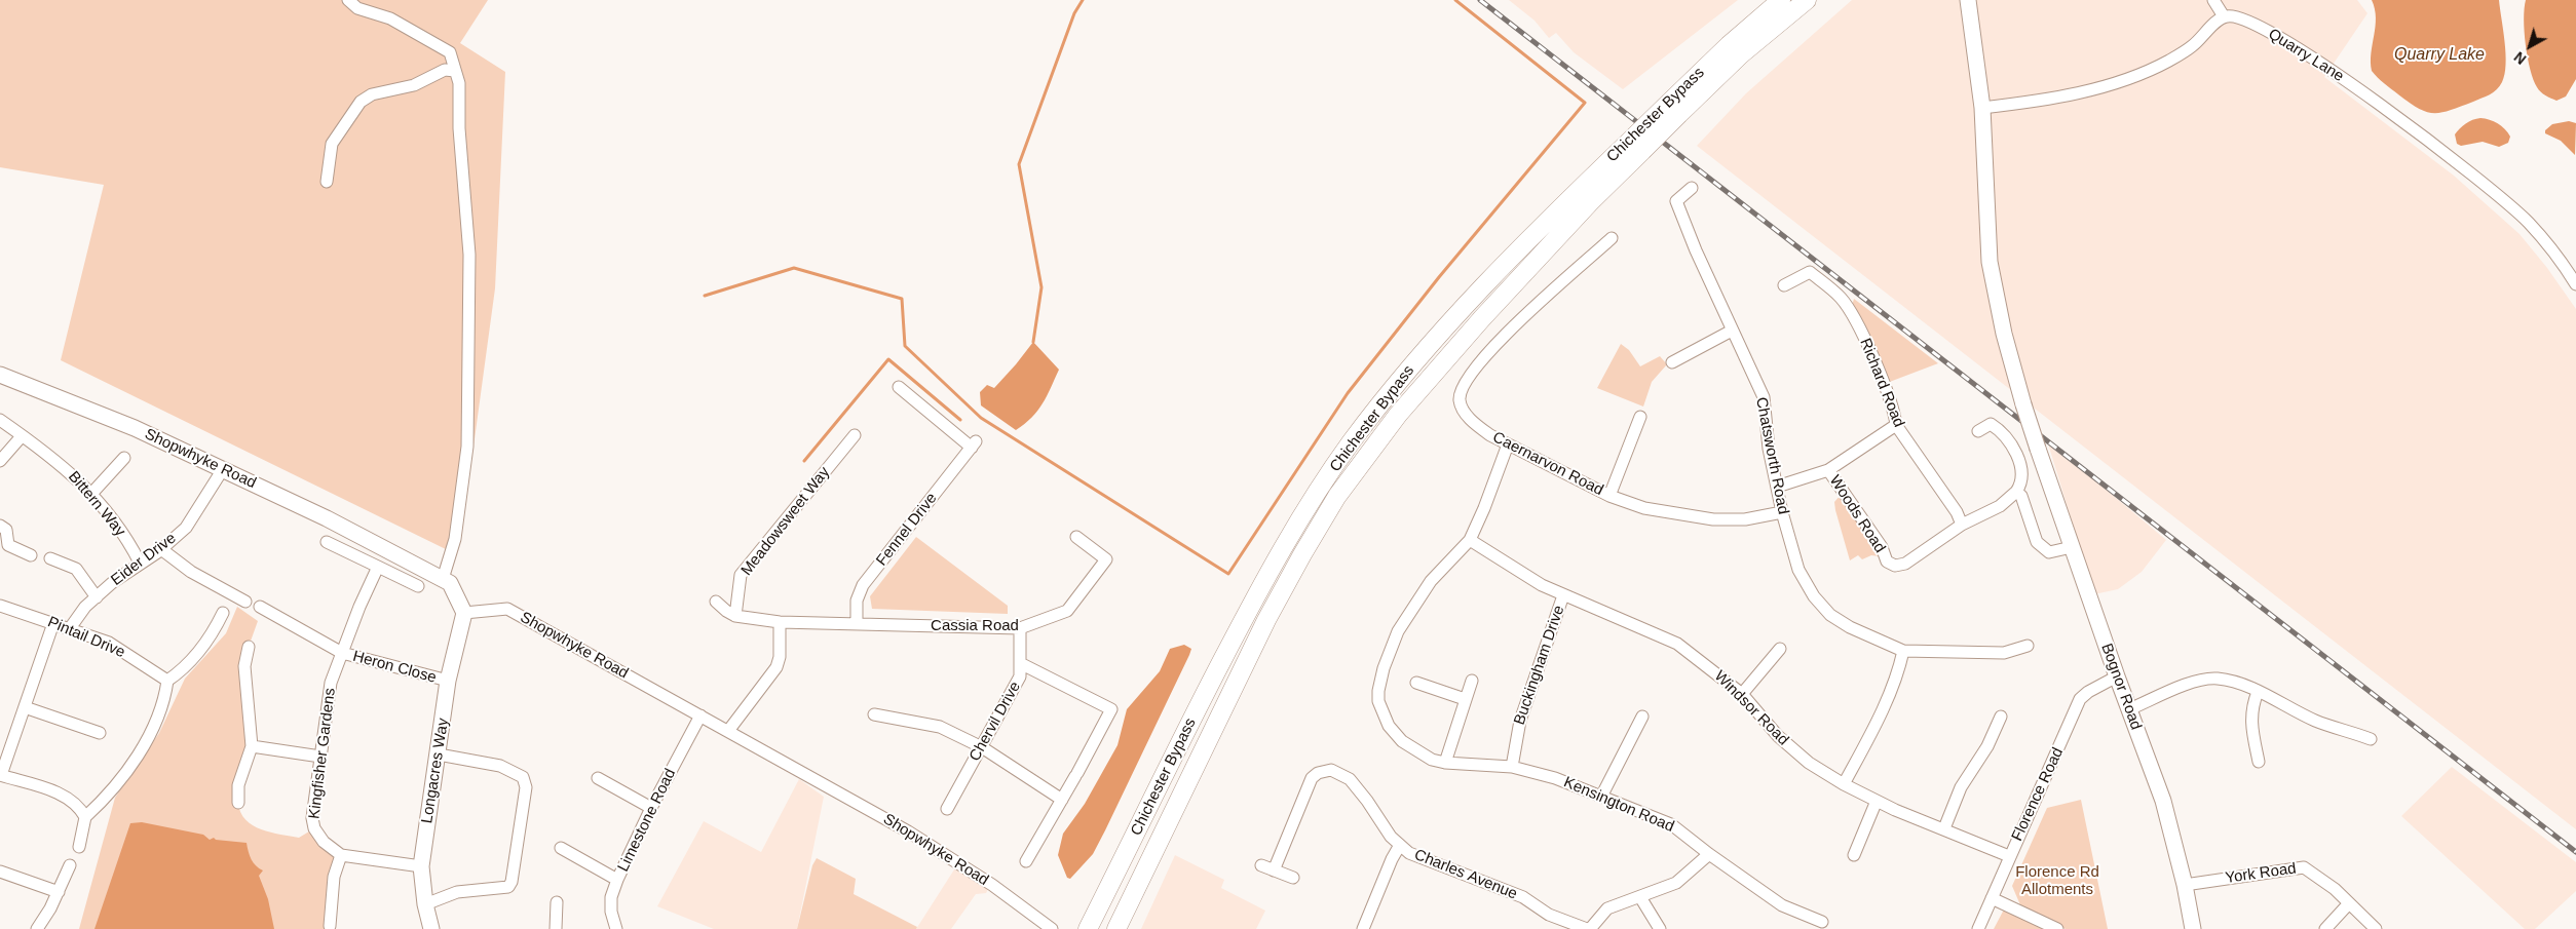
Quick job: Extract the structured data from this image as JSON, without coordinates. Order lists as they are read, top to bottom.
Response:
{
  "streets": {
    "highway": ["Chichester Bypass"],
    "main road": ["Shopwhyke Road", "Bognor Road", "Longacres Way"],
    "street": [
      "Quarry Lane",
      "Richard Road",
      "Chatsworth Road",
      "Caernarvon Road",
      "Bittern Way",
      "Woods Road",
      "Meadowsweet Way",
      "Fennel Drive",
      "Eider Drive",
      "Cassia Road",
      "Pintail Drive",
      "Buckingham Drive",
      "Heron Close",
      "Windsor Road",
      "Chervil Drive",
      "Kingfisher Gardens",
      "Florence Road",
      "Kensington Road",
      "Limestone Road",
      "York Road",
      "Charles Avenue"
    ]
  },
  "crossings": [
    ["Richard Road", "Woods Road"],
    ["Chatsworth Road", "Caernarvon Road"],
    ["Shopwhyke Road", "Eider Drive"],
    ["Shopwhyke Road", "Longacres Way"],
    ["Shopwhyke Road", "Limestone Road"],
    ["Caernarvon Road", "Kensington Road"],
    ["Bittern Way", "Eider Drive"],
    ["Meadowsweet Way", "Cassia Road"],
    ["Fennel Drive", "Cassia Road"],
    ["Eider Drive", "Pintail Drive"],
    ["Cassia Road", "Chervil Drive"],
    ["Buckingham Drive", "Windsor Road"],
    ["Buckingham Drive", "Kensington Road"],
    ["Heron Close", "Kingfisher Gardens"],
    ["Heron Close", "Longacres Way"],
    ["Bognor Road", "Florence Road"],
    ["Bognor Road", "York Road"],
    ["Windsor Road", "Florence Road"],
    ["Windsor Road", "Kensington Road"],
    ["Kensington Road", "Charles Avenue"]
  ],
  "water": ["Quarry Lake"],
  "parks": ["Florence Rd Allotments"],
  "north": "bottom left"
}
